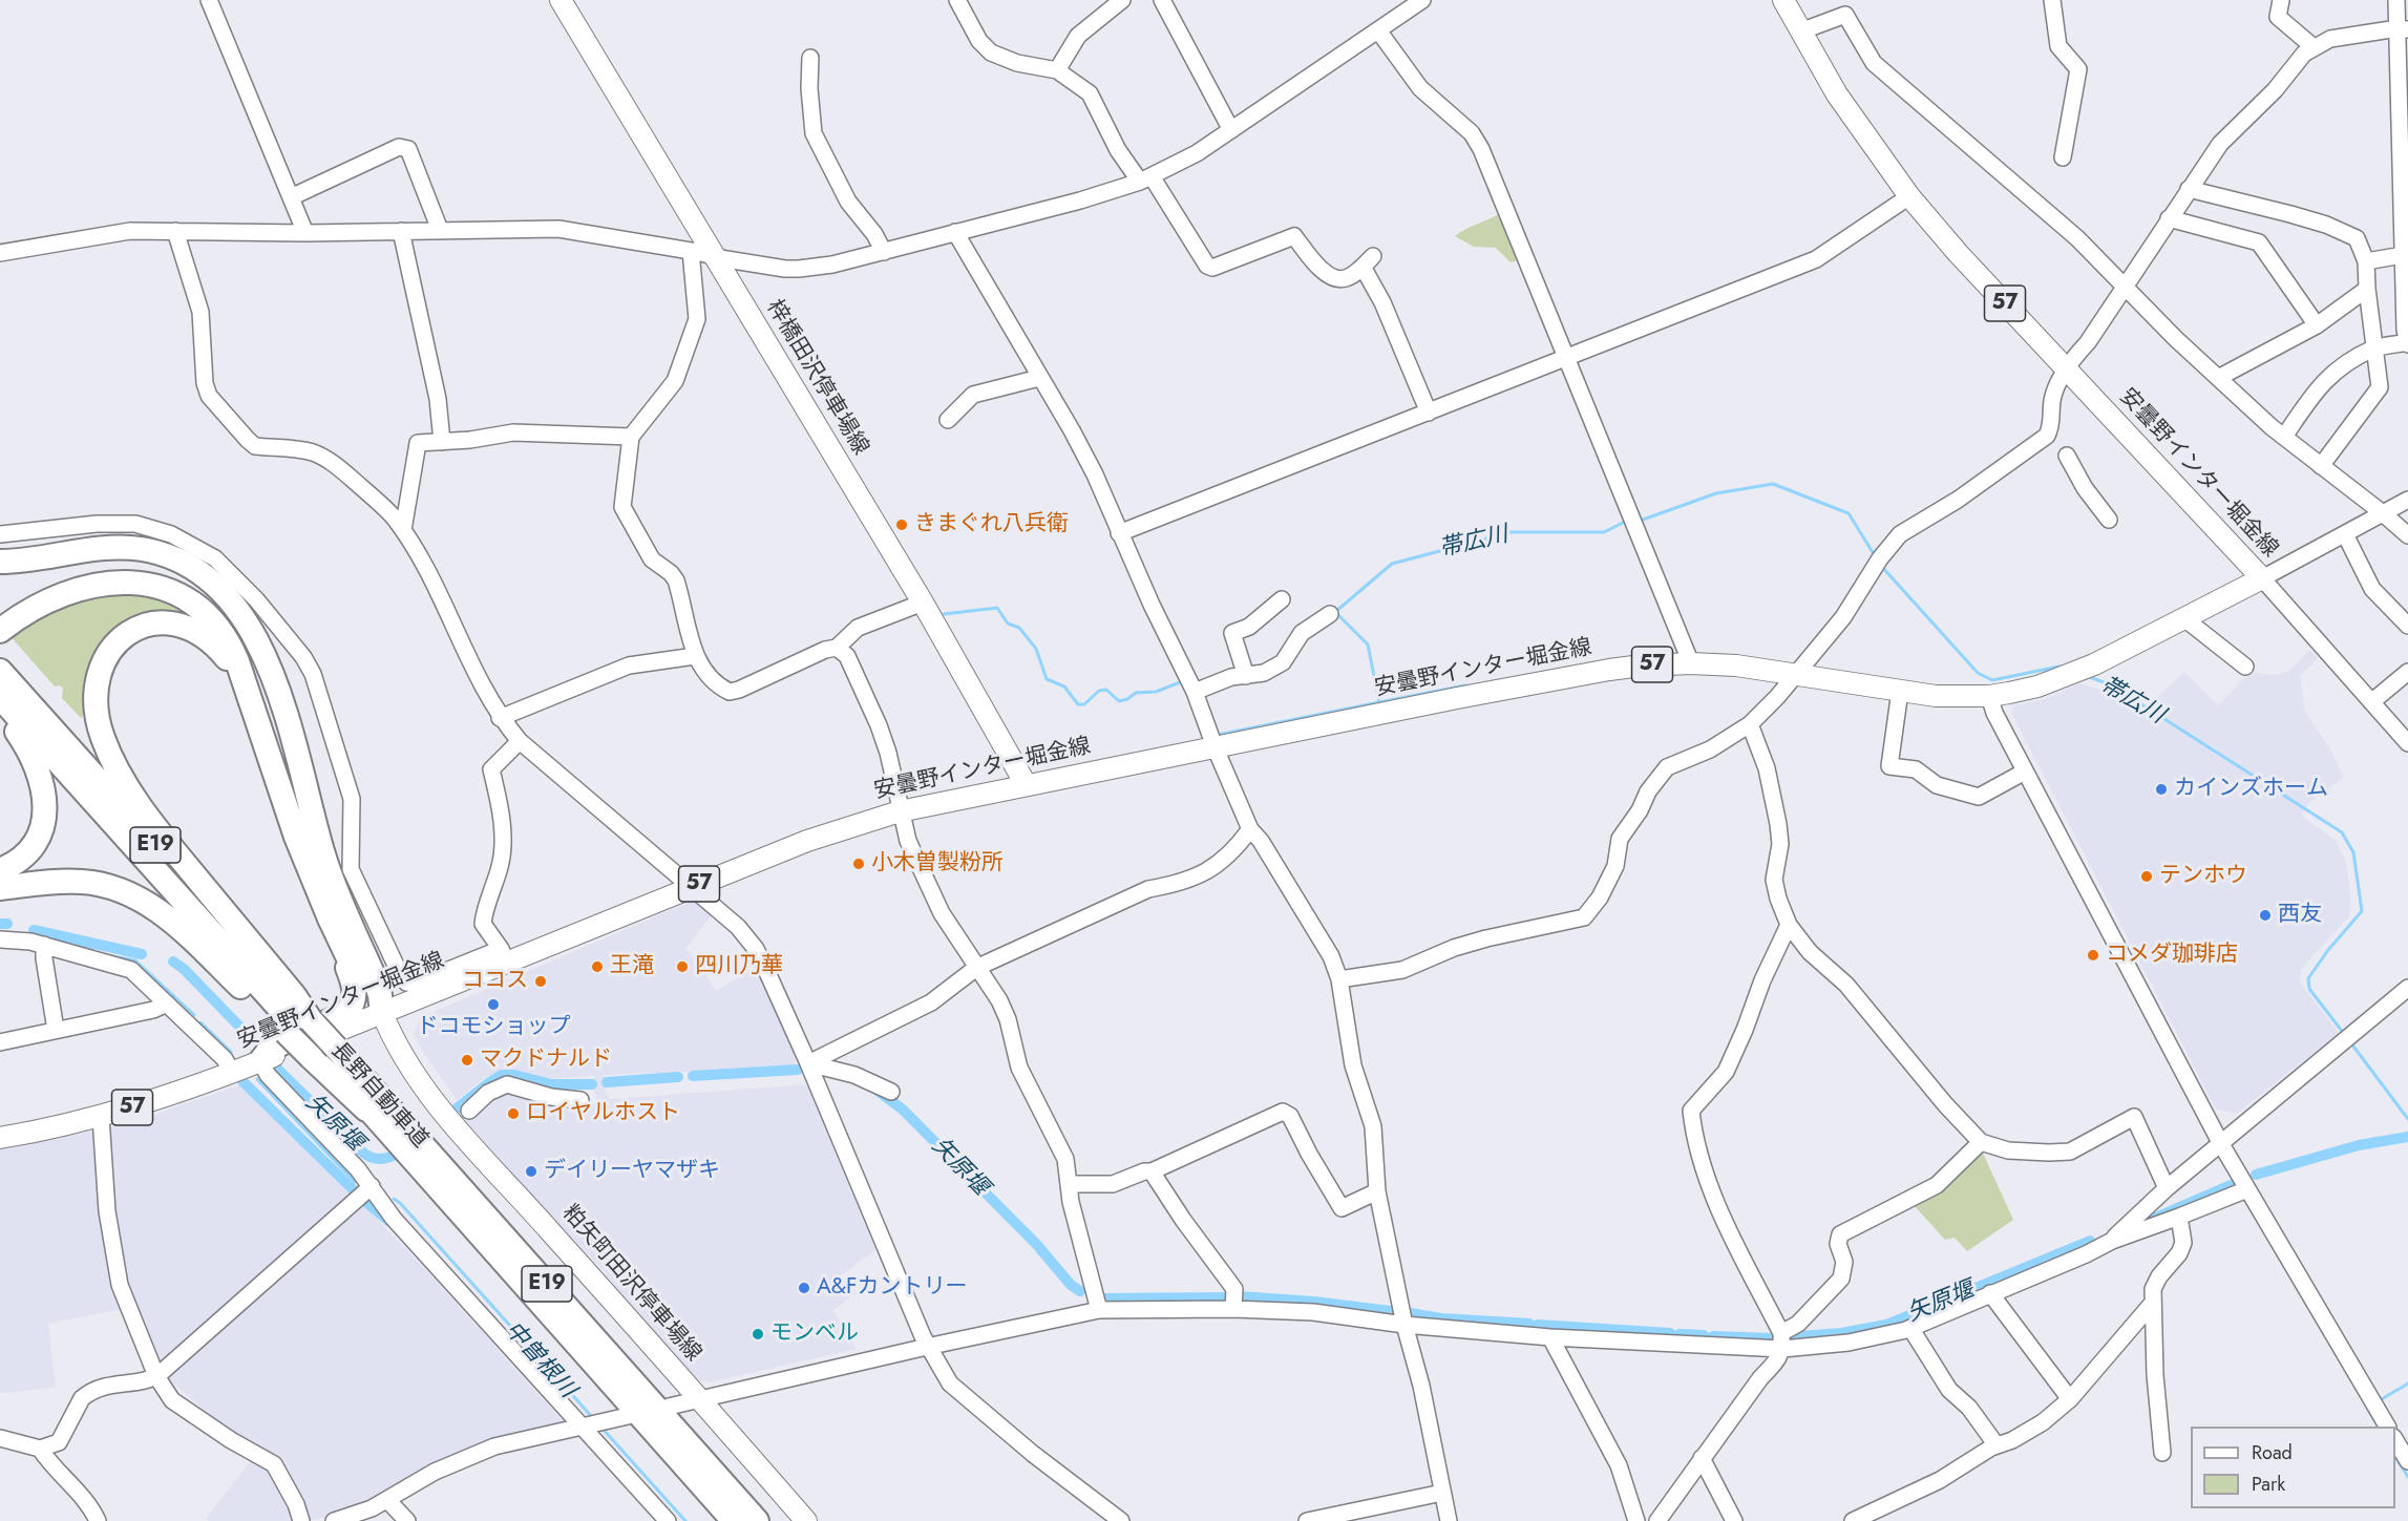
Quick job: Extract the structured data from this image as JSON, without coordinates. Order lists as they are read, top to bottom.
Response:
{
  "streets": {
    "highway": ["E19", "長野自動車道"],
    "main road": [
      "57",
      "梓橋田沢停車場線",
      "安曇野インター堀金線",
      "粕矢町田沢停車場線"
    ]
  },
  "crossings": [
    ["梓橋田沢停車場線", "安曇野インター堀金線"],
    ["安曇野インター堀金線", "粕矢町田沢停車場線"]
  ],
  "water": ["帯広川", "矢原堰", "中曽根川"],
  "places": [
    "きまぐれ八兵衛",
    "カインズホーム",
    "小木曽製粉所",
    "テンホウ",
    "西友",
    "コメダ珈琲店",
    "王滝",
    "四川乃華",
    "ココス",
    "ドコモショップ",
    "マクドナルド",
    "ロイヤルホスト",
    "デイリーヤマザキ",
    "A&Fカントリー",
    "モンベル"
  ],
  "legend": ["Road", "Park"]
}
